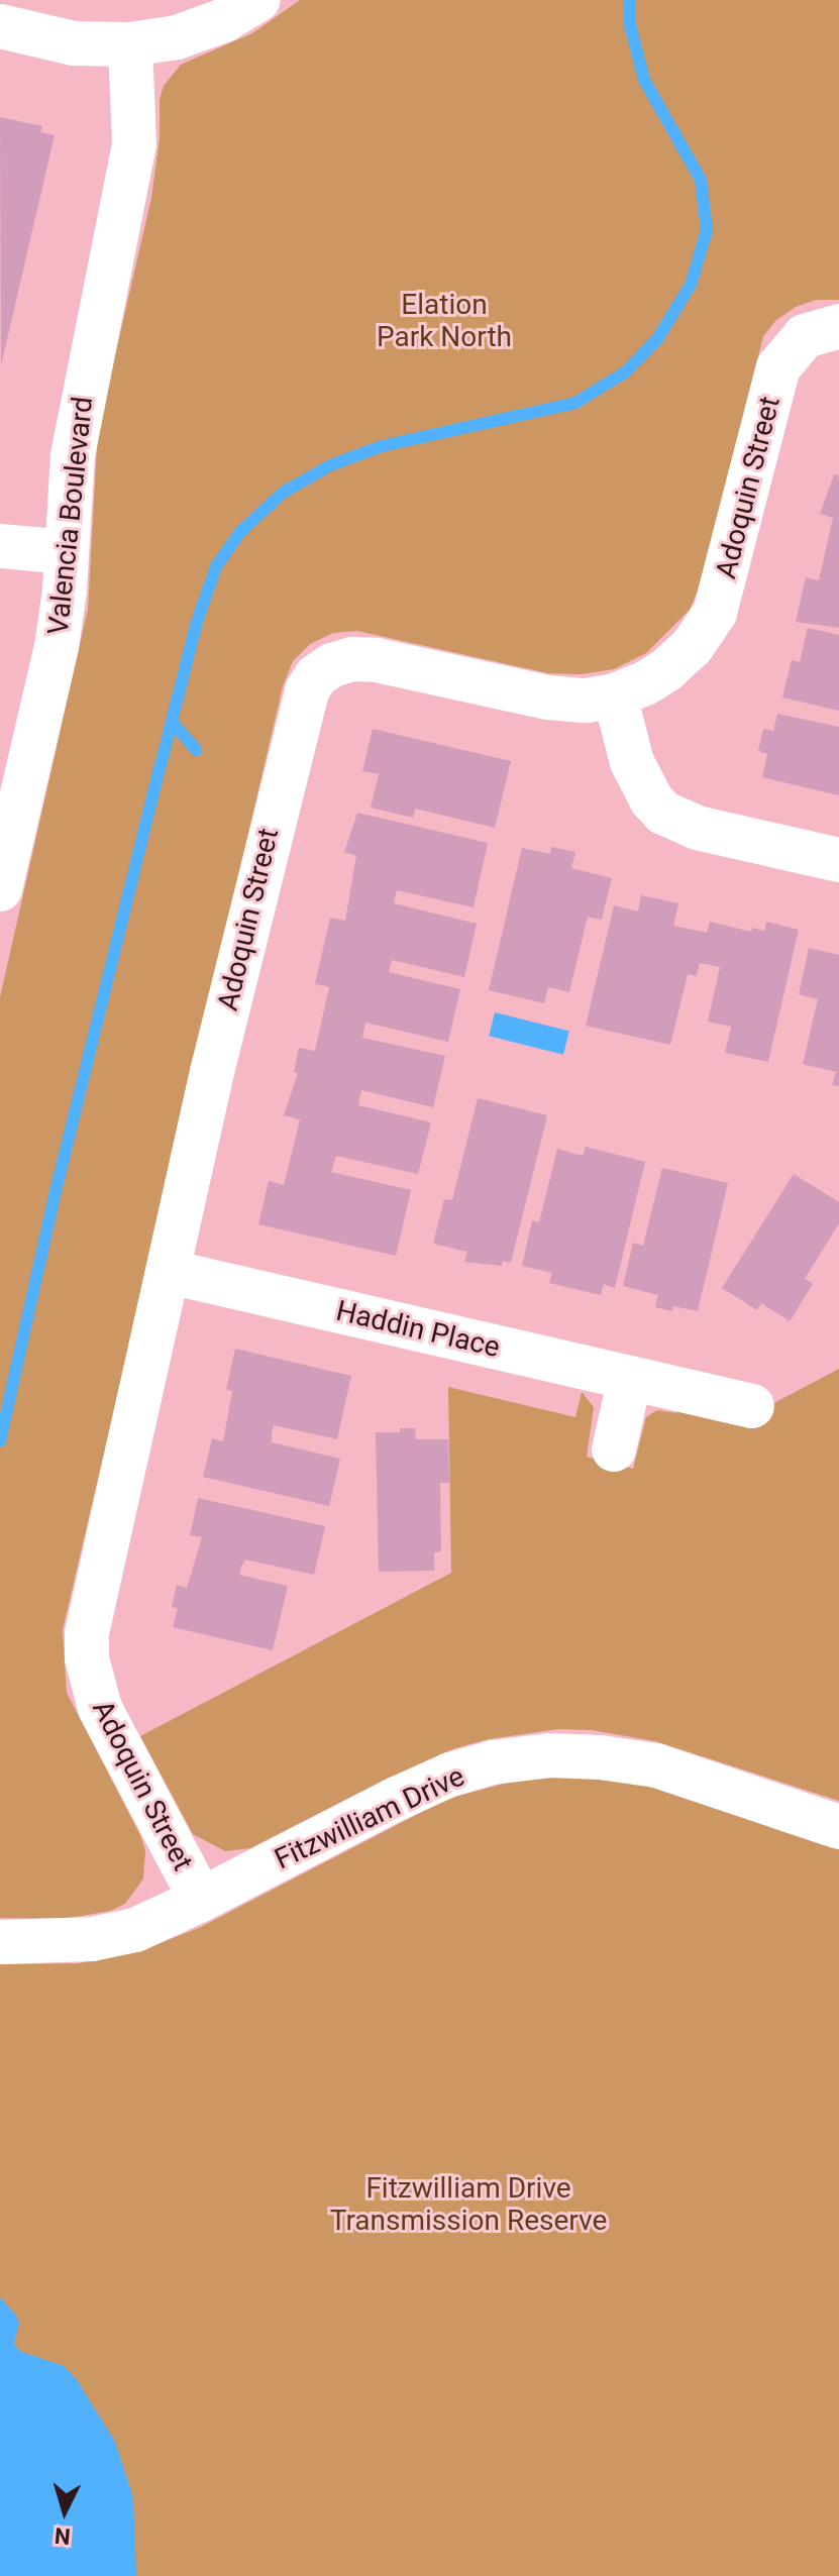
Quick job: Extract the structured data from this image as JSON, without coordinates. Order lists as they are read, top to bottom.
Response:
{
  "streets": {
    "street": [
      "Adoquin Street",
      "Valencia Boulevard",
      "Haddin Place",
      "Fitzwilliam Drive"
    ]
  },
  "crossings": [
    ["Adoquin Street", "Haddin Place"],
    ["Adoquin Street", "Fitzwilliam Drive"]
  ],
  "parks": ["Elation Park North", "Fitzwilliam Drive Transmission Reserve"],
  "north": "bottom"
}
